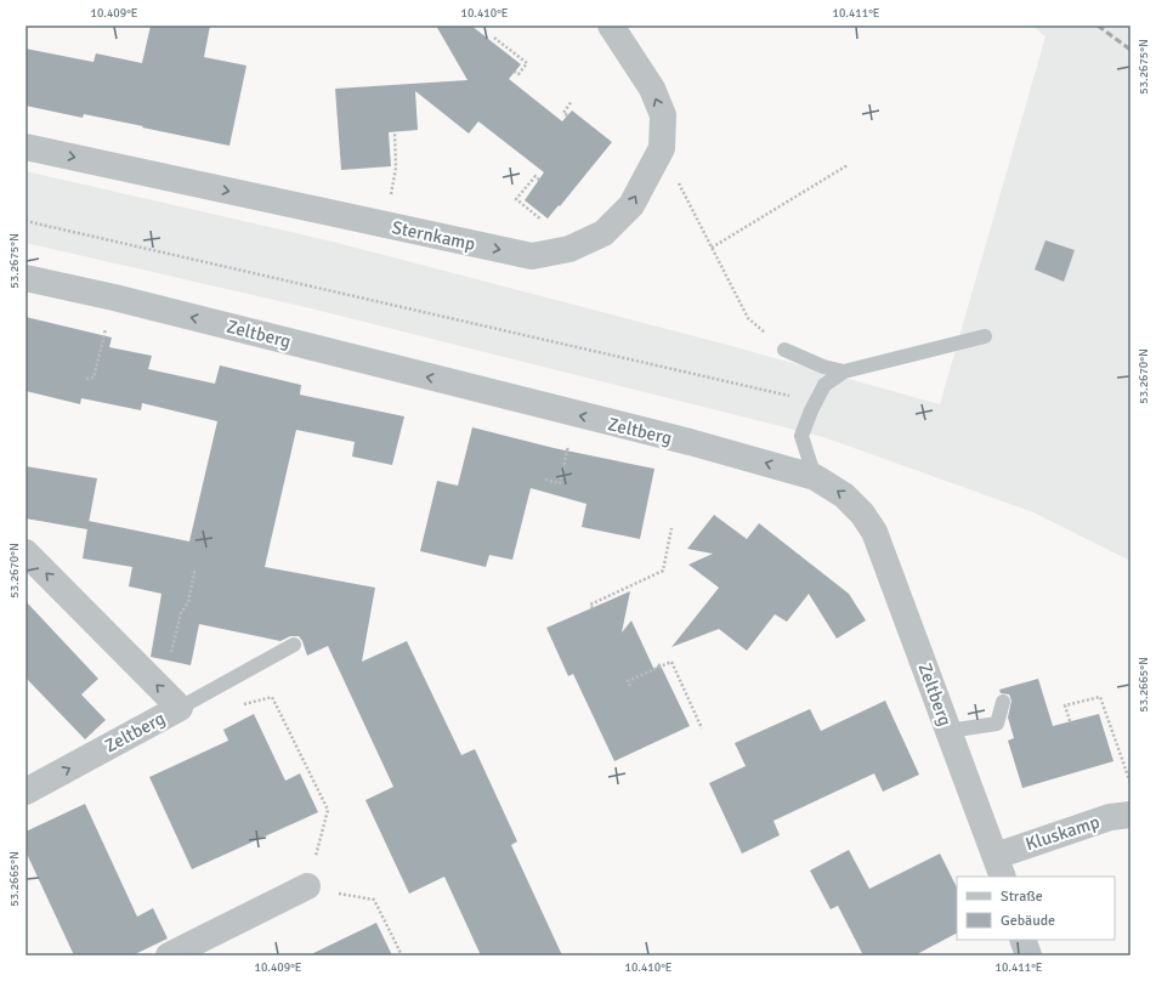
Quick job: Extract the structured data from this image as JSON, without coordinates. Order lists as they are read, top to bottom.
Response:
{
  "streets": {
    "street": ["Sternkamp", "Zeltberg", "Kluskamp"]
  },
  "crossings": [
    ["Zeltberg", "Kluskamp"]
  ],
  "legend": ["Straße", "Gebäude"],
  "coordinates": [
    "10.409°E",
    "10.410°E",
    "10.411°E",
    "53.2675°N",
    "53.2670°N",
    "53.2665°N"
  ]
}
